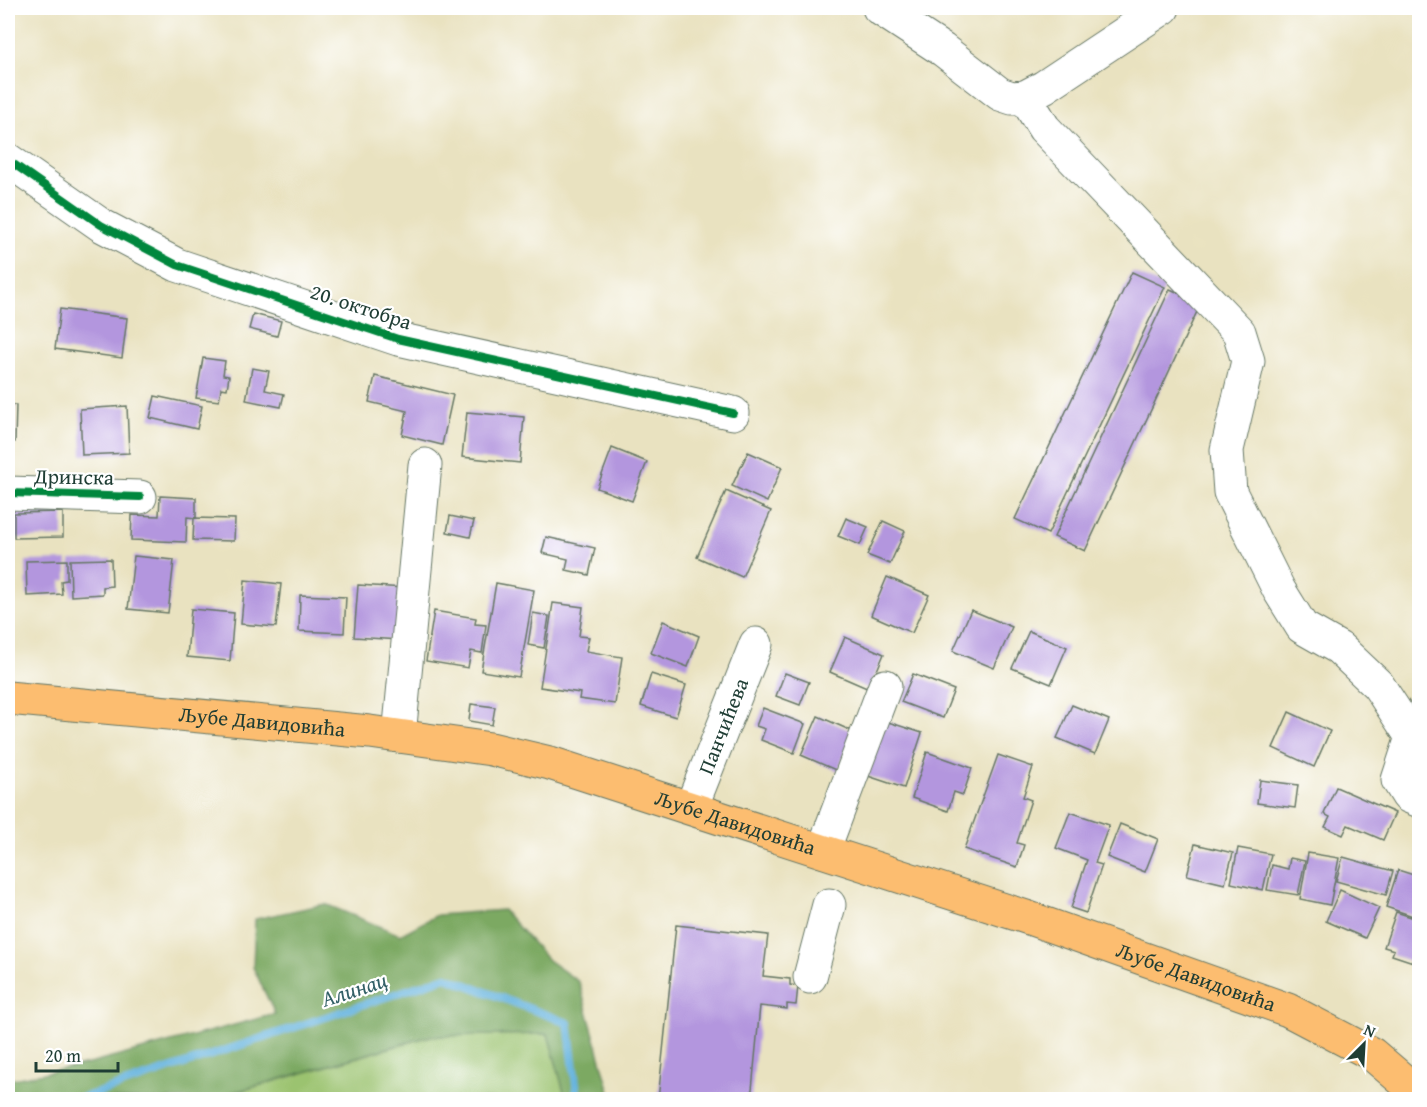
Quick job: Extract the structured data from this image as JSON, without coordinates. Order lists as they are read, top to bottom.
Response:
{
  "streets": {
    "main road": ["Љубе Давидовића"],
    "street": ["20. октобра", "Дринска", "Панчићева"]
  },
  "crossings": [
    ["Љубе Давидовића", "Панчићева"]
  ],
  "water": ["Алинац"],
  "scale_bar": "20 m",
  "north": "top right"
}
